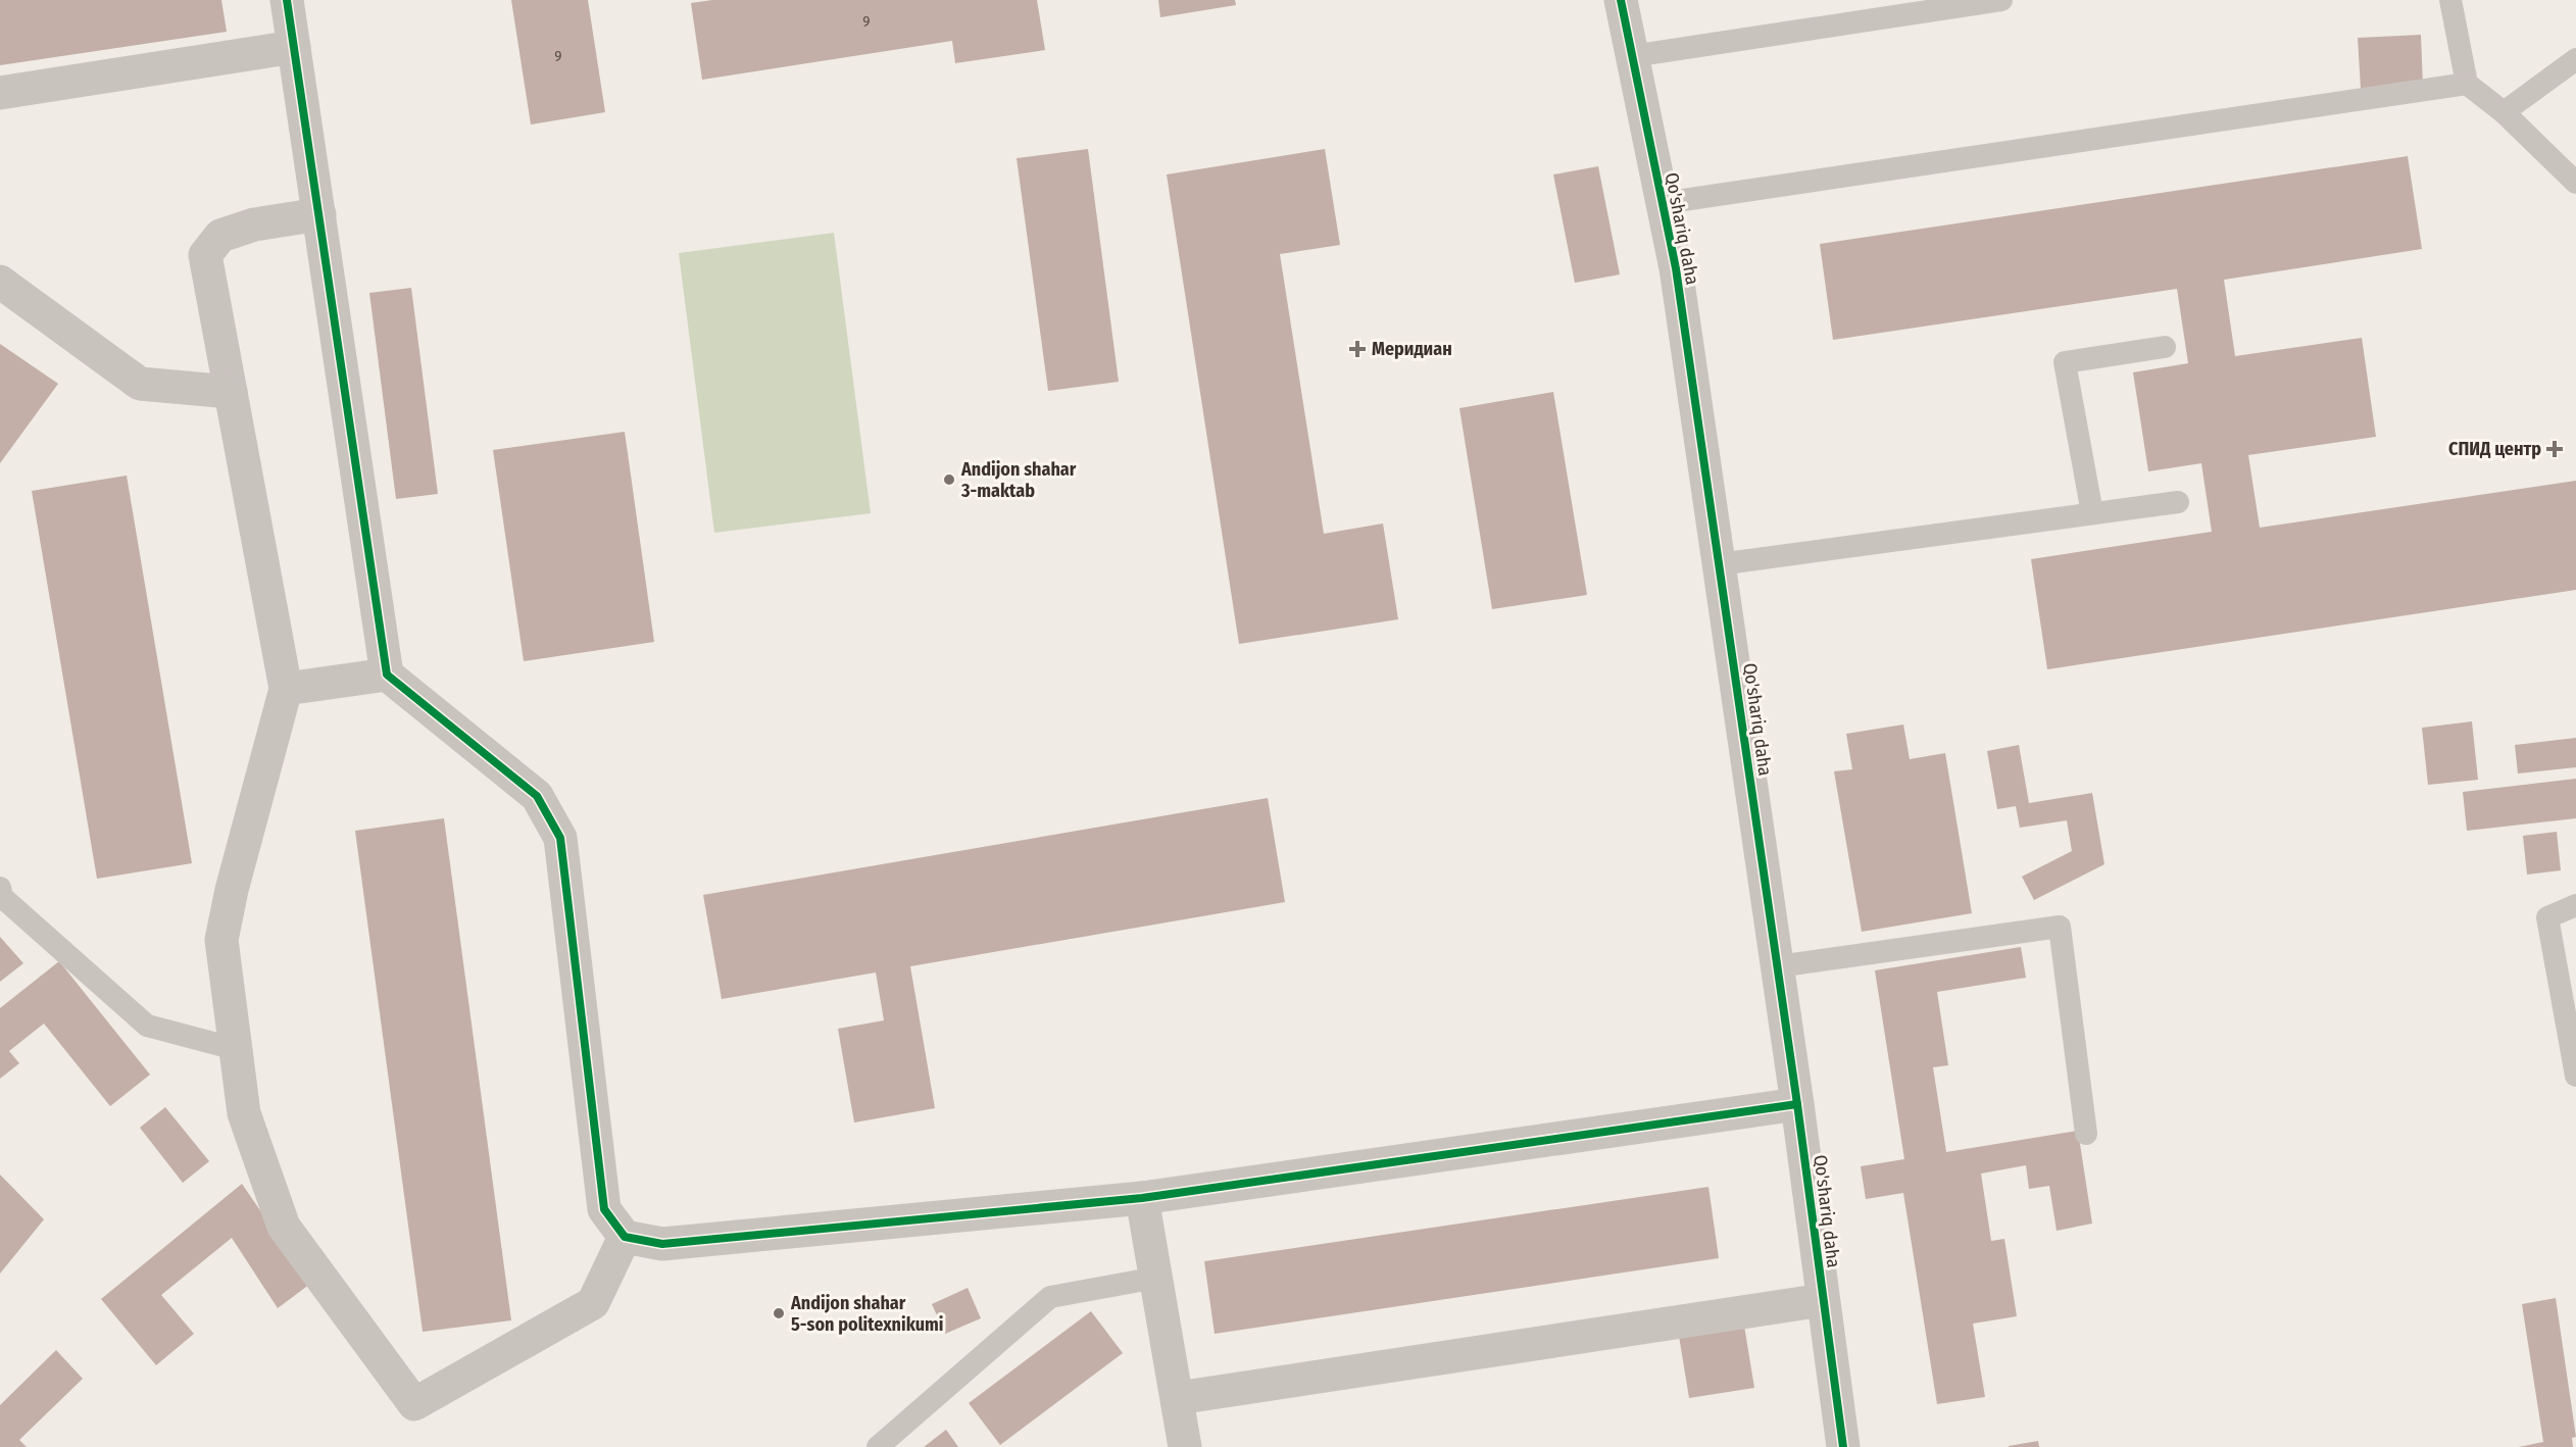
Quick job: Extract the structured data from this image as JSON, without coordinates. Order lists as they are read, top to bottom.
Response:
{
  "streets": {
    "street": ["Qo'shariq daha"]
  },
  "places": {
    "health": ["Меридиан", "СПИД центр"],
    "other": ["Andijon shahar 3-maktab", "Andijon shahar 5-son politexnikumi"]
  },
  "house_numbers": ["9", "9"]
}
